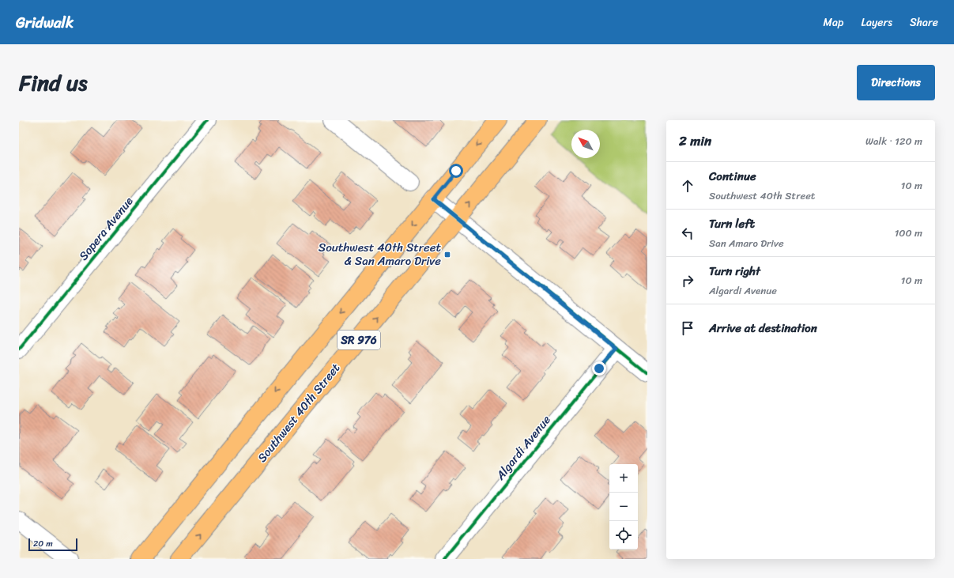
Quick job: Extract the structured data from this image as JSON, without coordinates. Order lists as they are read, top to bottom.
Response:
{
  "streets": {
    "main road": ["SR 976", "Southwest 40th Street"],
    "street": ["Sopera Avenue", "Algardi Avenue"]
  },
  "places": {
    "transit": ["Southwest 40th Street & San Amaro Drive"]
  },
  "scale_bar": "20 m",
  "north": "top left",
  "page": {
    "header": "Gridwalk",
    "nav": ["Map", "Layers", "Share"],
    "title": "Find us",
    "buttons": "Directions",
    "heading": ["2 min", "Walk · 120 m"],
    "list": [
      ["Continue", "Southwest 40th Street", "10 m"],
      ["Turn left", "San Amaro Drive", "100 m"],
      ["Turn right", "Algardi Avenue", "10 m"],
      "Arrive at destination"
    ],
    "map_buttons": ["+", "−"],
    "scale": "20 m"
  }
}
